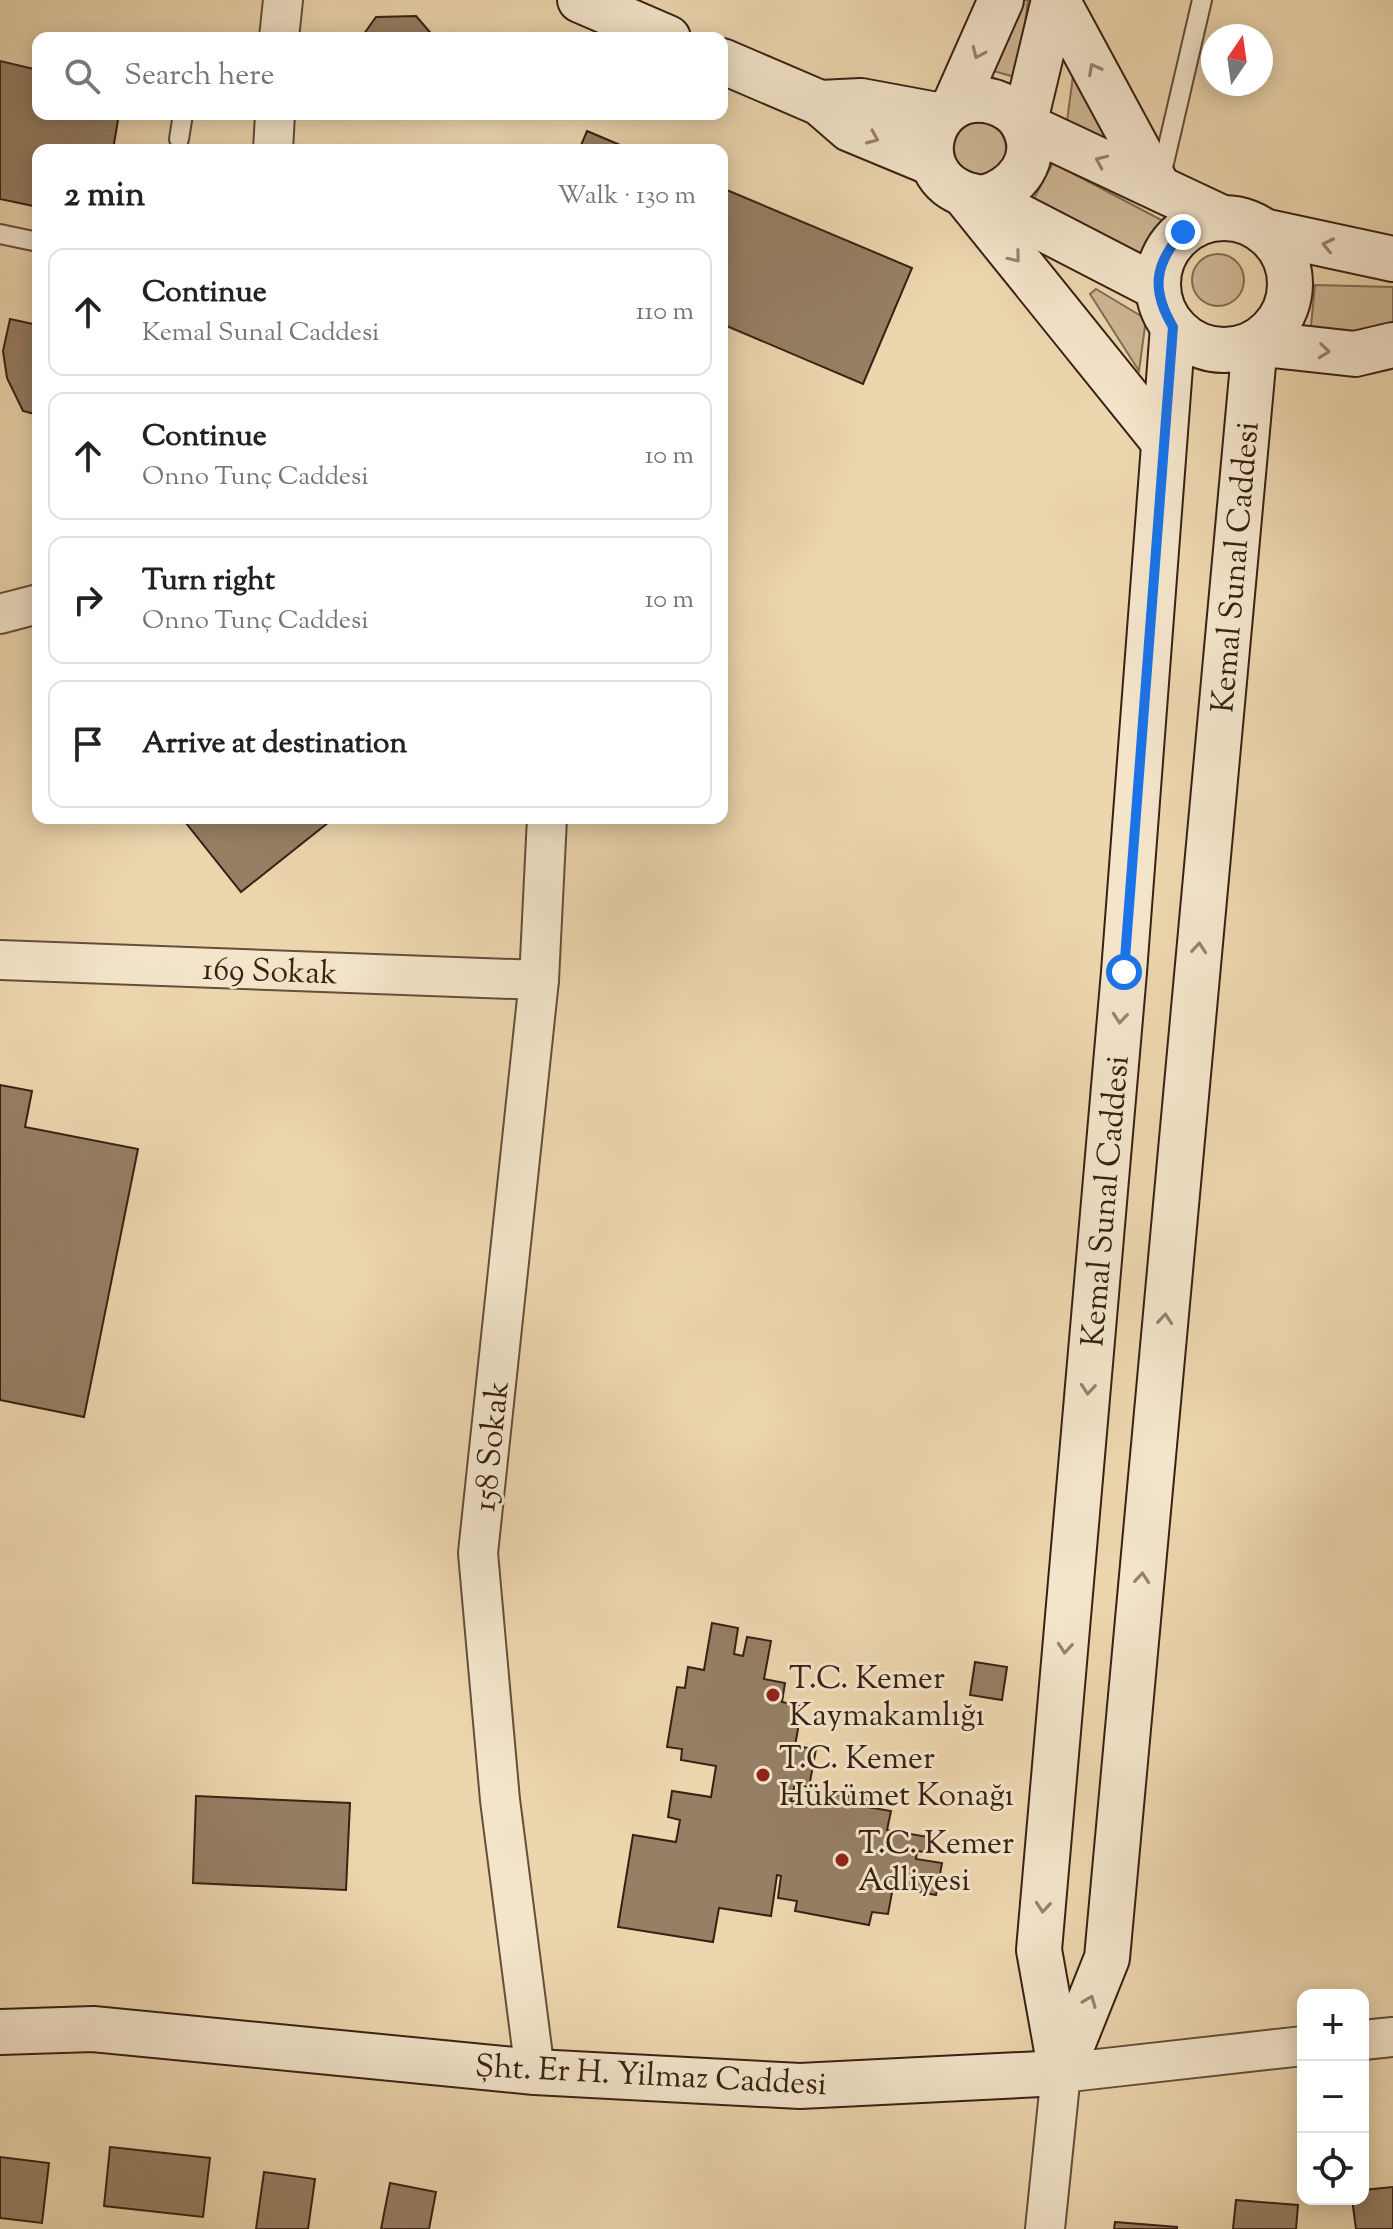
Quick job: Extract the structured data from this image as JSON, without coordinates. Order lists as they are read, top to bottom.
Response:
{
  "streets": {
    "street": [
      "Kemal Sunal Caddesi",
      "169 Sokak",
      "158 Sokak",
      "Şht. Er H. Yilmaz Caddesi"
    ]
  },
  "crossings": [
    ["Kemal Sunal Caddesi", "Şht. Er H. Yilmaz Caddesi"],
    ["169 Sokak", "158 Sokak"],
    ["158 Sokak", "Şht. Er H. Yilmaz Caddesi"]
  ],
  "places": ["T.C. Kemer Kaymakamlığı", "T.C. Kemer Hükümet Konağı", "T.C. Kemer Adliyesi"],
  "north": "top",
  "page": {
    "search": "Search here",
    "heading": ["2 min", "Walk · 130 m"],
    "list": [
      ["Continue", "Kemal Sunal Caddesi", "110 m"],
      ["Continue", "Onno Tunç Caddesi", "10 m"],
      ["Turn right", "Onno Tunç Caddesi", "10 m"],
      "Arrive at destination"
    ],
    "map_buttons": ["+", "−"]
  }
}
